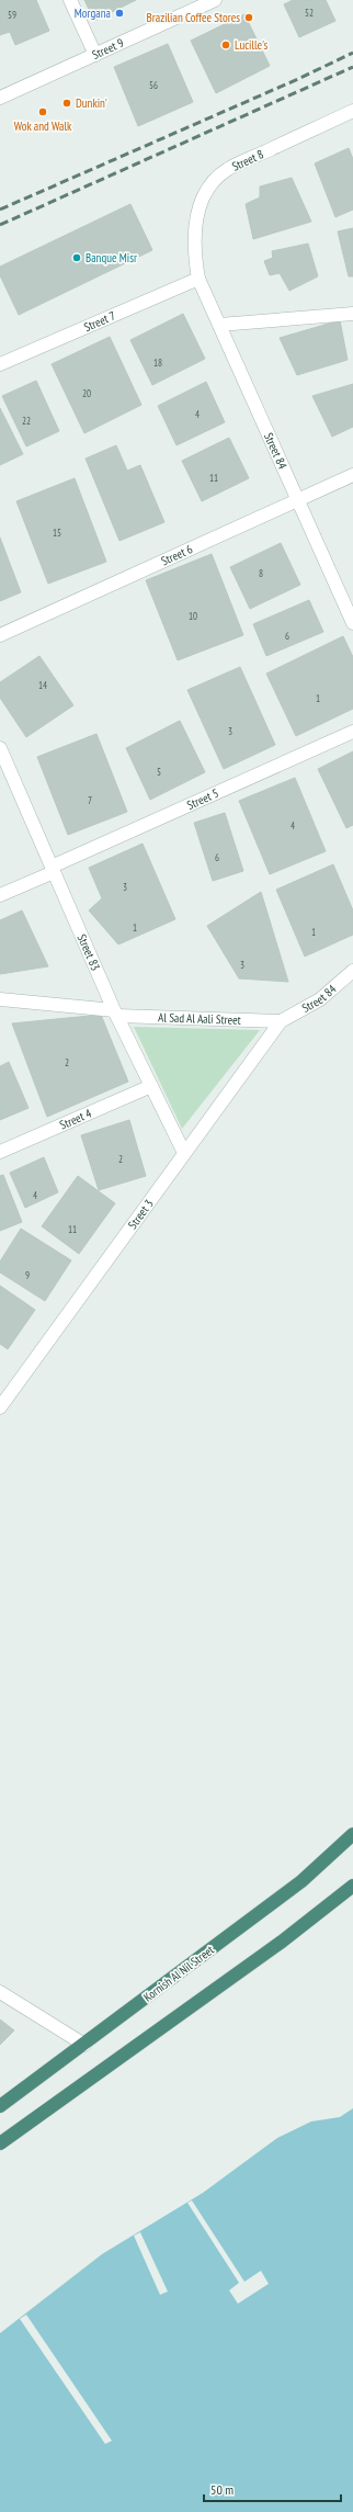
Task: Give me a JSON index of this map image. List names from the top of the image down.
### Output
{
  "streets": {
    "highway": ["Kornish Al Nil Street"],
    "street": [
      "Street 9",
      "Street 8",
      "Street 7",
      "Street 84",
      "Street 6",
      "Street 5",
      "Street 83",
      "Al Sad Al Aali Street",
      "Street 4",
      "Street 3"
    ]
  },
  "crossings": [
    ["Street 8", "Street 7"],
    ["Street 8", "Street 84"],
    ["Street 7", "Street 84"],
    ["Street 84", "Street 6"],
    ["Street 84", "Al Sad Al Aali Street"],
    ["Street 84", "Street 3"],
    ["Street 5", "Street 83"],
    ["Street 83", "Al Sad Al Aali Street"],
    ["Street 83", "Street 4"],
    ["Street 83", "Street 3"],
    ["Al Sad Al Aali Street", "Street 3"]
  ],
  "places": [
    "Morgana",
    "Brazilian Coffee Stores",
    "Lucille's",
    "Dunkin'",
    "Wok and Walk",
    "Banque Misr"
  ],
  "house_numbers": [
    "52",
    "59",
    "56",
    "18",
    "20",
    "4",
    "22",
    "11",
    "15",
    "8",
    "10",
    "6",
    "14",
    "1",
    "3",
    "5",
    "7",
    "4",
    "6",
    "3",
    "1",
    "1",
    "3",
    "2",
    "2",
    "4",
    "11",
    "9"
  ],
  "scale_bar": "50 m"
}
